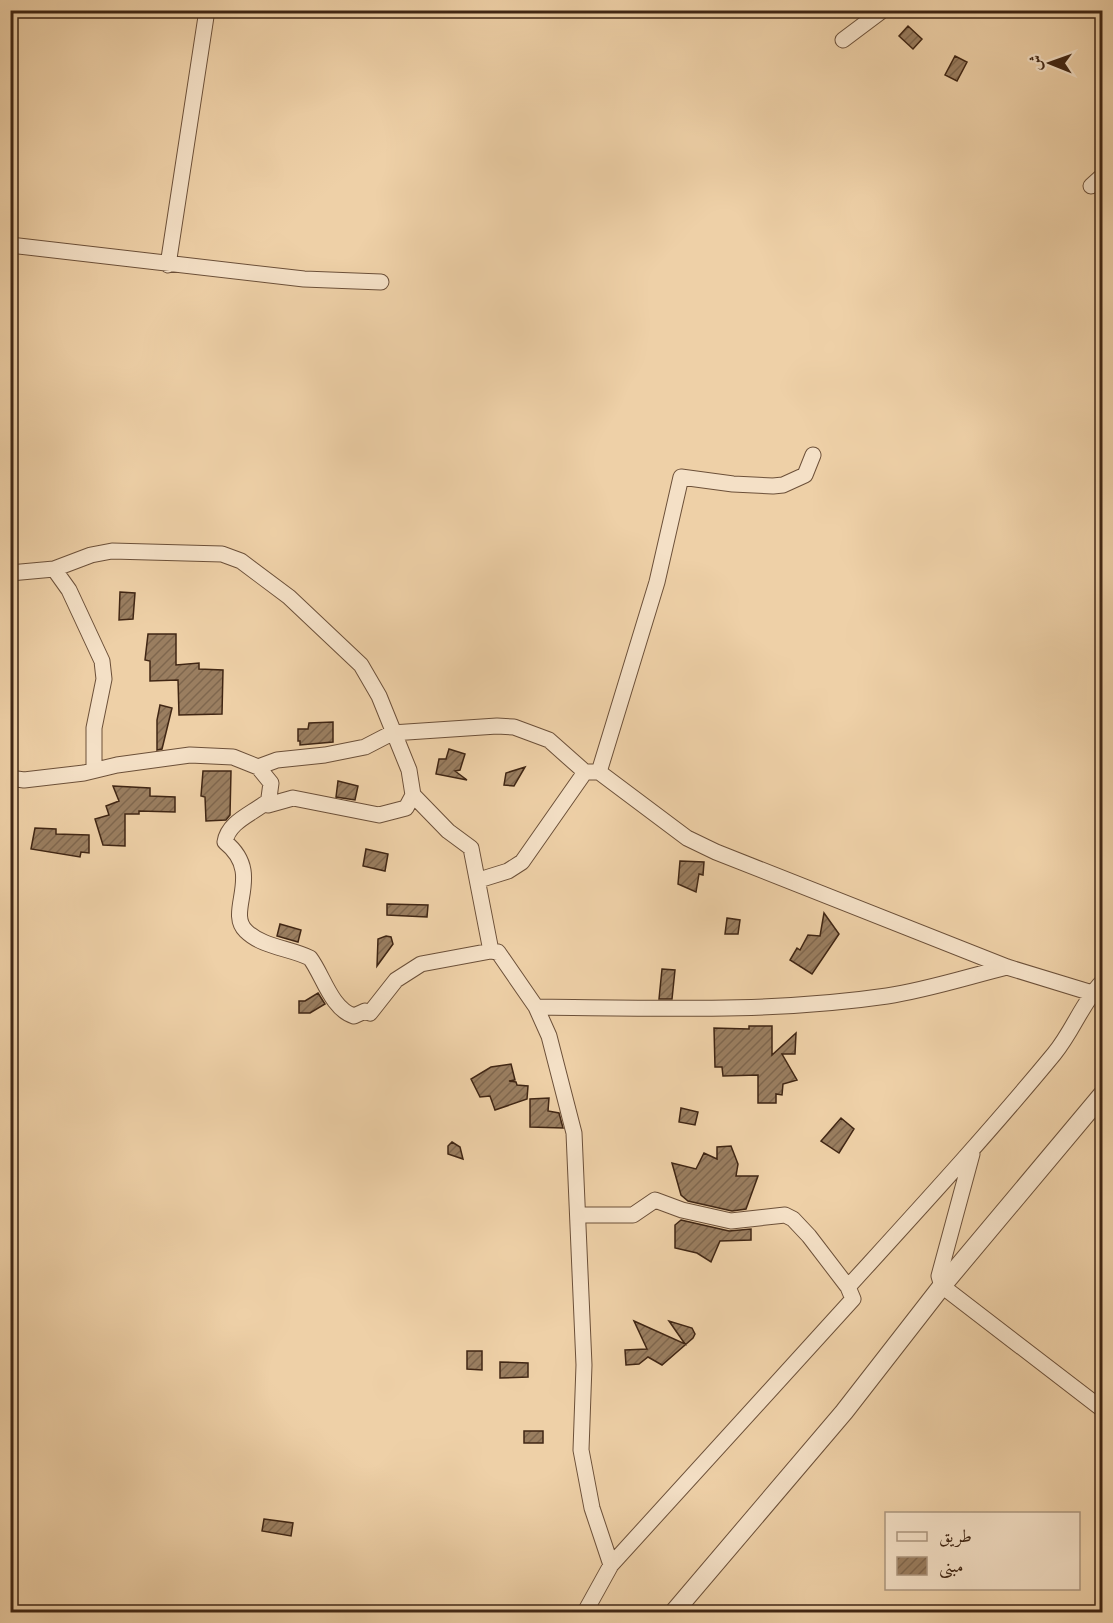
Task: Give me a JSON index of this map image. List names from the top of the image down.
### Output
{
  "legend": ["طريق", "مبنى"],
  "north": "left"
}
